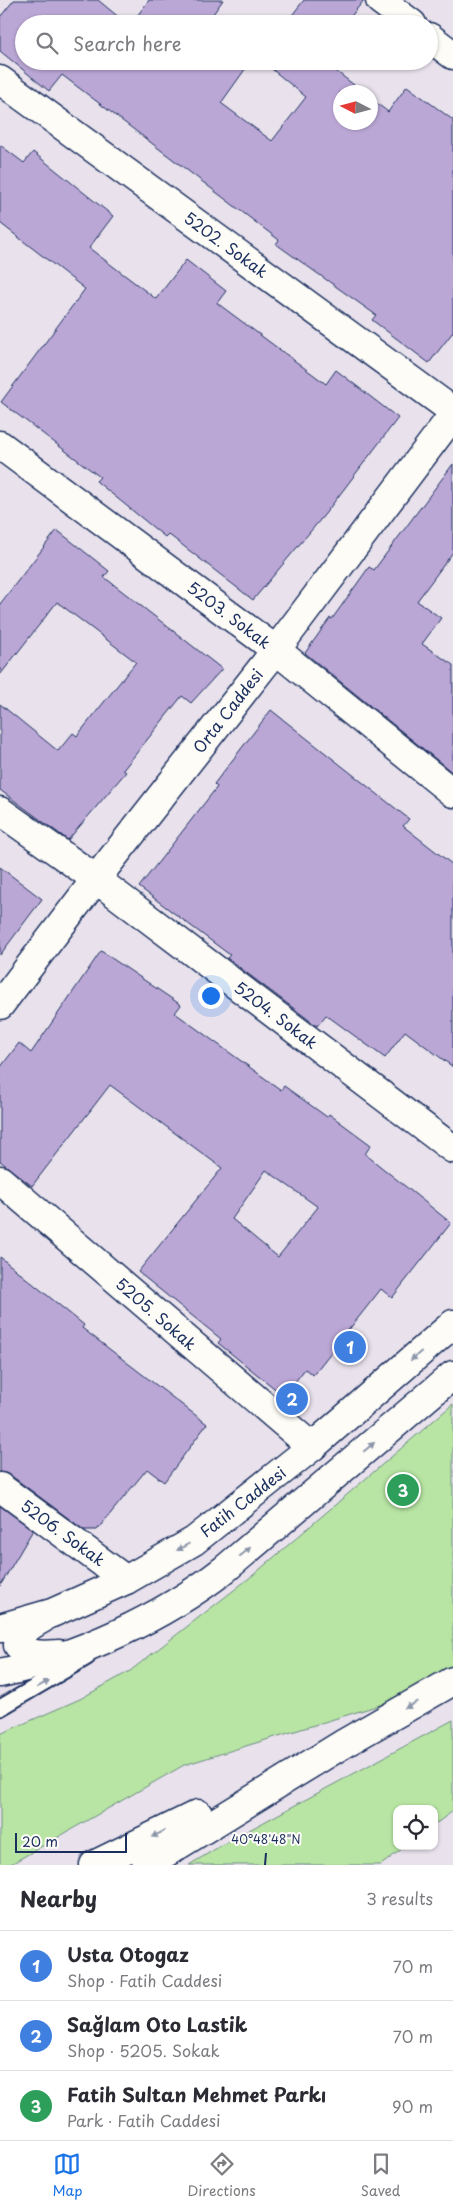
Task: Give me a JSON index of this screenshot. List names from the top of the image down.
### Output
{
  "streets": {
    "main road": [
      "5202. Sokak",
      "5203. Sokak",
      "Orta Caddesi",
      "5204. Sokak",
      "5205. Sokak",
      "Fatih Caddesi",
      "5206. Sokak"
    ]
  },
  "crossings": [
    ["5203. Sokak", "Orta Caddesi"],
    ["Orta Caddesi", "5204. Sokak"],
    ["5205. Sokak", "Fatih Caddesi"],
    ["Fatih Caddesi", "5206. Sokak"]
  ],
  "scale_bar": "20 m",
  "north": "left",
  "page": {
    "search": "Search here",
    "pins": ["1", "2", "3"],
    "scale": "20 m",
    "heading": ["Nearby", "3 results"],
    "list": [
      {
        "mark": "1",
        "name": "Usta Otogaz",
        "note": "Shop · Fatih Caddesi",
        "value": "70 m"
      },
      {
        "mark": "2",
        "name": "Sağlam Oto Lastik",
        "note": "Shop · 5205. Sokak",
        "value": "70 m"
      },
      {
        "mark": "3",
        "name": "Fatih Sultan Mehmet Parkı",
        "note": "Park · Fatih Caddesi",
        "value": "90 m"
      }
    ],
    "nav": ["Map", "Directions", "Saved"]
  },
  "coordinates": ["40°48'48\"N"]
}
